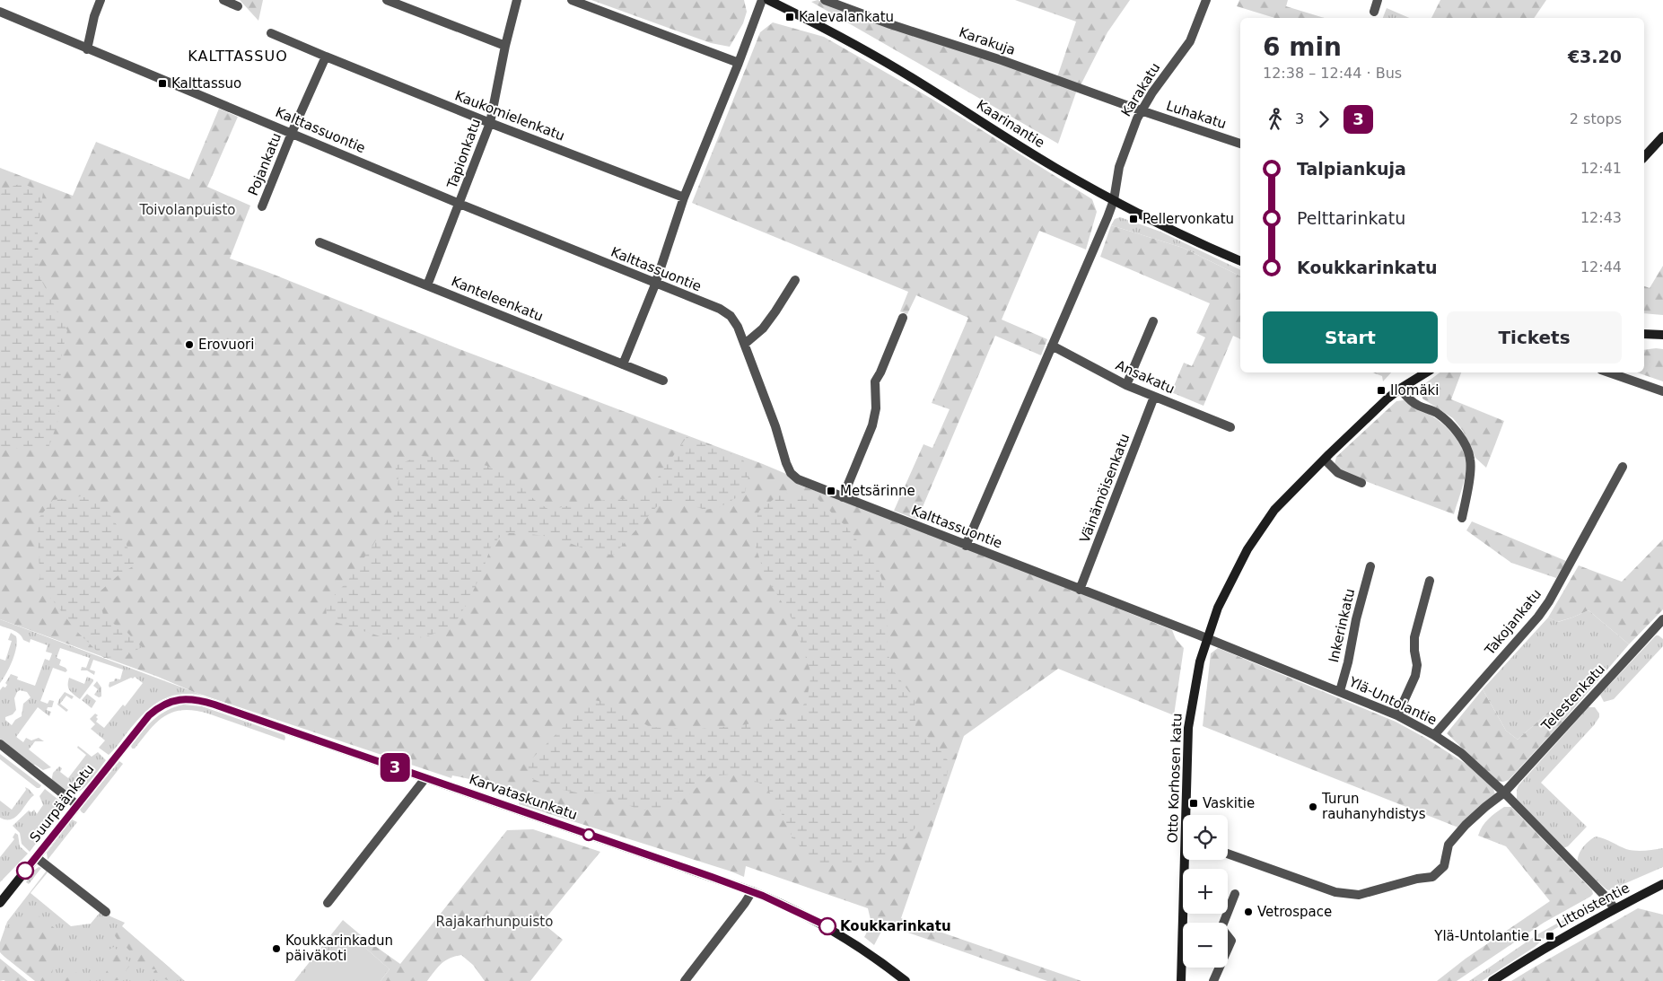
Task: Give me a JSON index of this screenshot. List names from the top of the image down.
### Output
{
  "streets": {
    "street": [
      "Karakuja",
      "Karakatu",
      "Luhakatu",
      "Kaukomielenkatu",
      "Kaarinantie",
      "Kalttassuontie",
      "Tapionkatu",
      "Pojankatu",
      "Kanteleenkatu",
      "Ansakatu",
      "Väinämöisenkatu",
      "Takojankatu",
      "Inkerinkatu",
      "Telestenkatu",
      "Ylä-Untolantie",
      "Otto Korhosen katu",
      "Karvataskunkatu",
      "Suurpäänkatu",
      "Littoistentie"
    ]
  },
  "crossings": [
    ["Karakuja", "Karakatu"],
    ["Karakuja", "Luhakatu"],
    ["Karakatu", "Luhakatu"],
    ["Karakatu", "Kaarinantie"],
    ["Kaukomielenkatu", "Tapionkatu"],
    ["Kaukomielenkatu", "Pojankatu"],
    ["Kalttassuontie", "Tapionkatu"],
    ["Kalttassuontie", "Pojankatu"],
    ["Kalttassuontie", "Väinämöisenkatu"],
    ["Kalttassuontie", "Ylä-Untolantie"],
    ["Kalttassuontie", "Otto Korhosen katu"],
    ["Tapionkatu", "Kanteleenkatu"],
    ["Ansakatu", "Väinämöisenkatu"],
    ["Takojankatu", "Ylä-Untolantie"],
    ["Inkerinkatu", "Ylä-Untolantie"],
    ["Telestenkatu", "Ylä-Untolantie"],
    ["Ylä-Untolantie", "Otto Korhosen katu"],
    ["Ylä-Untolantie", "Littoistentie"],
    ["Karvataskunkatu", "Suurpäänkatu"]
  ],
  "districts": ["KALTTASSUO"],
  "parks": ["Toivolanpuisto", "Rajakarhunpuisto"],
  "places": {
    "transit": [
      "Kalevalankatu",
      "Kalttassuo",
      "Pellervonkatu",
      "Ilomäki",
      "Metsärinne",
      "Vaskitie",
      "Ylä-Untolantie L"
    ],
    "other": [
      "Erovuori",
      "Turun rauhanyhdistys",
      "Vetrospace",
      "Koukkarinkatu",
      "Koukkarinkadun päiväkoti"
    ]
  },
  "lines": ["bus line 3"],
  "page": {
    "on_map": "3",
    "heading": ["6 min", "12:38 – 12:44 · Bus", "€3.20"],
    "legs": ["3", "3", "2 stops"],
    "list": [
      {
        "name": "Talpiankuja",
        "value": "12:41"
      },
      {
        "name": "Pelttarinkatu",
        "value": "12:43"
      },
      {
        "name": "Koukkarinkatu",
        "value": "12:44"
      }
    ],
    "buttons": ["Start", "Tickets"],
    "map_buttons": ["+", "−"]
  }
}
